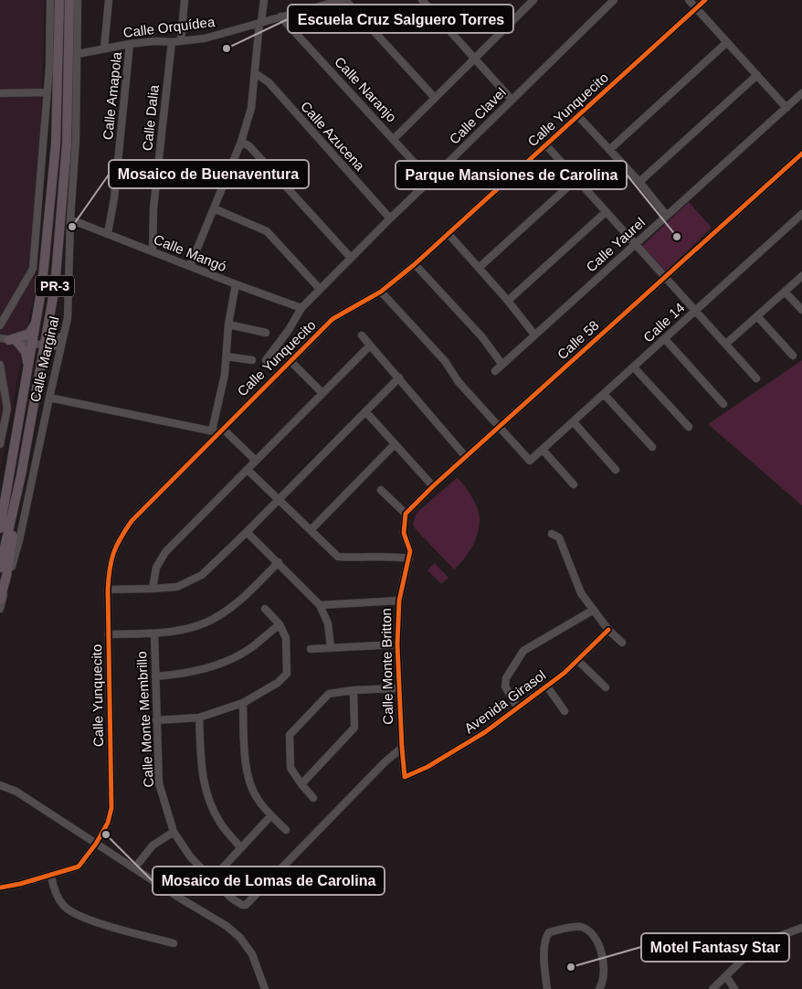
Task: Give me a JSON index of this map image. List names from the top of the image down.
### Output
{
  "streets": {
    "main road": ["PR-3"],
    "street": [
      "Calle Orquídea",
      "Calle Naranjo",
      "Calle Amapola",
      "Calle Yunquecito",
      "Calle Clavel",
      "Calle Dalia",
      "Calle Azucena",
      "Calle Yaurel",
      "Calle Mangó",
      "Calle 14",
      "Calle 58",
      "Calle Marginal",
      "Calle Monte Britton",
      "Avenida Girasol",
      "Calle Monte Membrillo"
    ]
  },
  "crossings": [
    ["Calle Orquídea", "Calle Naranjo"],
    ["Calle Orquídea", "Calle Amapola"],
    ["Calle Orquídea", "Calle Dalia"],
    ["Calle Orquídea", "Calle Marginal"],
    ["Calle Naranjo", "Calle Clavel"],
    ["Calle Amapola", "Calle Mangó"],
    ["Calle Clavel", "Calle Azucena"],
    ["Calle Clavel", "Calle Mangó"],
    ["Calle Dalia", "Calle Mangó"],
    ["Calle Mangó", "Calle Marginal"],
    ["Calle 14", "Calle 58"],
    ["Calle Monte Britton", "Avenida Girasol"],
    ["Calle Monte Britton", "Calle Monte Membrillo"]
  ],
  "places": [
    "Escuela Cruz Salguero Torres",
    "Mosaico de Buenaventura",
    "Parque Mansiones de Carolina",
    "Mosaico de Lomas de Carolina",
    "Motel Fantasy Star"
  ]
}
